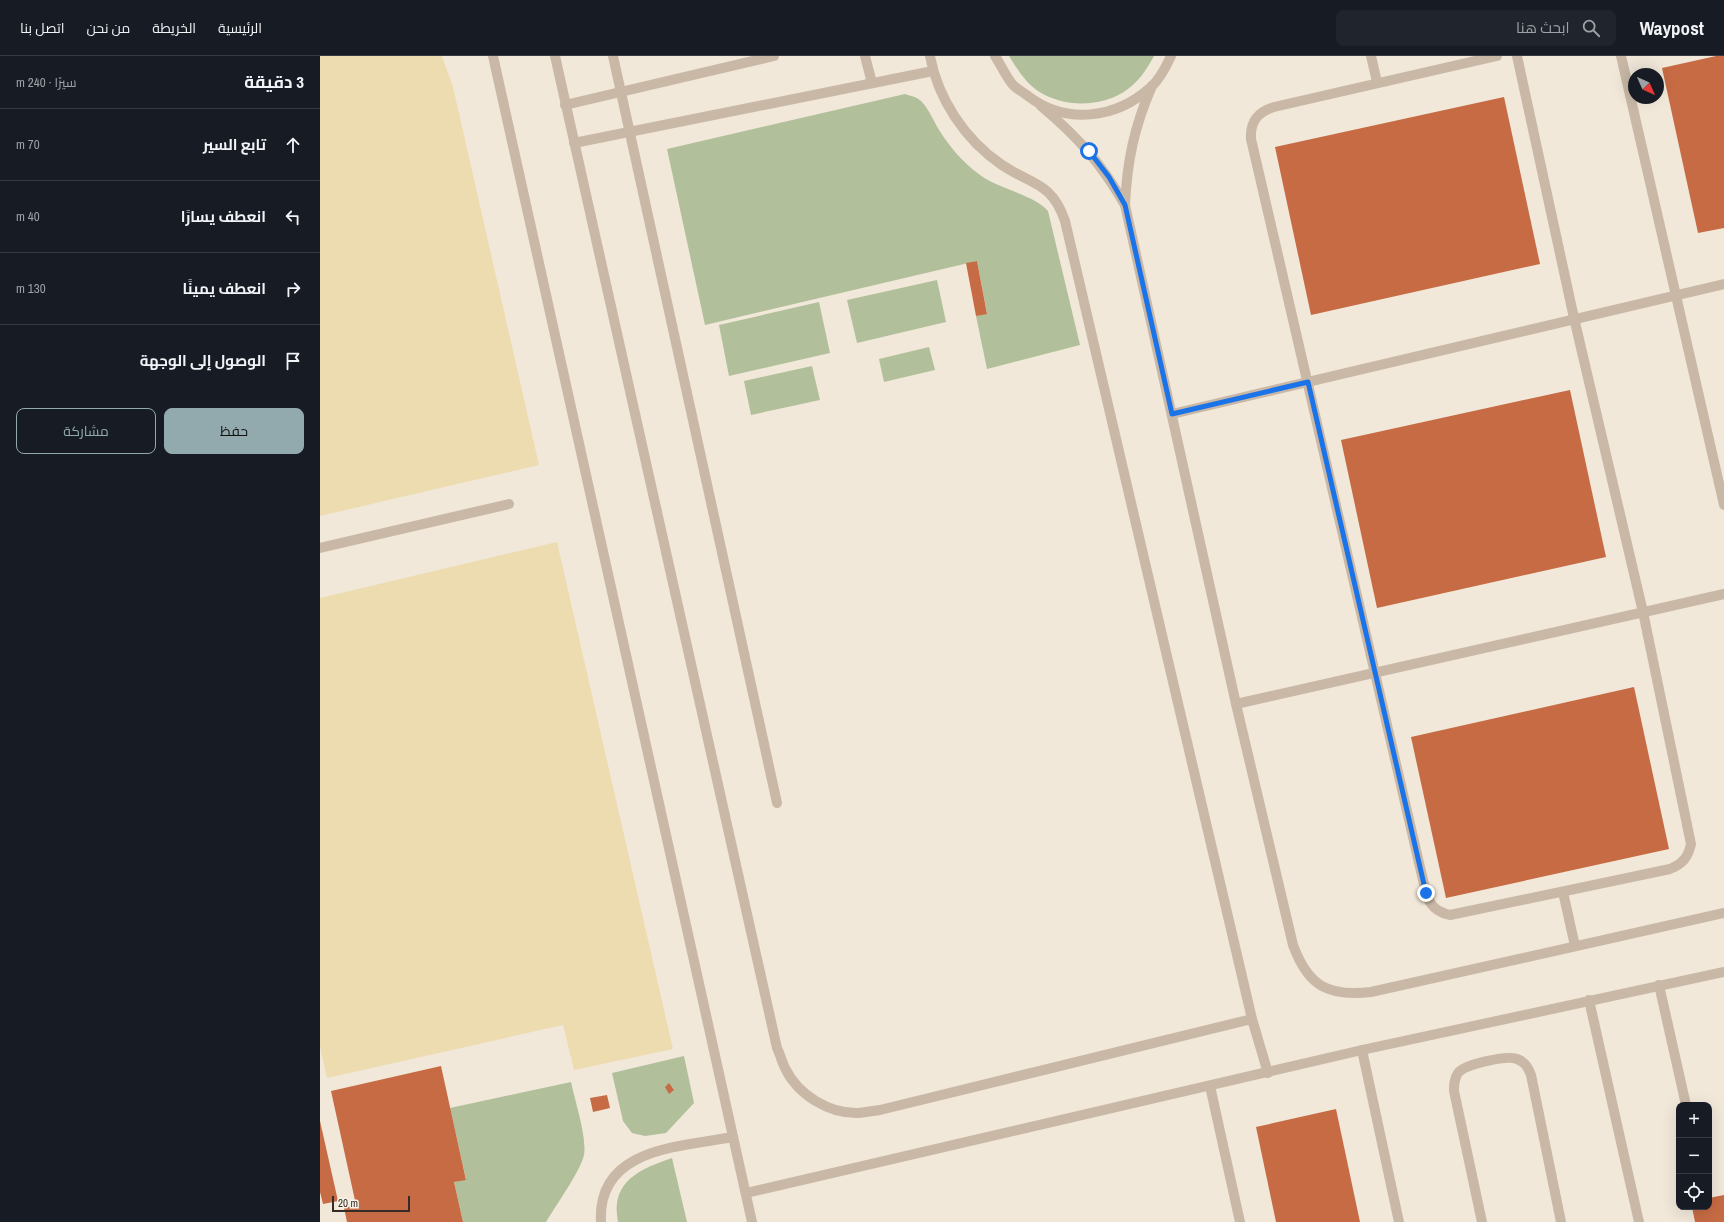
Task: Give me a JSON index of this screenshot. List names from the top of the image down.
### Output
{
  "scale_bar": "20 m",
  "north": "bottom right",
  "page": {
    "header": "Waypost",
    "search": "ابحث هنا",
    "nav": [
      "الرئيسية",
      "الخريطة",
      "من نحن",
      "اتصل بنا"
    ],
    "heading": ["3 دقيقة", "سيرًا · 240 m"],
    "list": [
      ["تابع السير", "70 m"],
      ["انعطف يسارًا", "40 m"],
      ["انعطف يمينًا", "130 m"],
      "الوصول إلى الوجهة"
    ],
    "buttons": ["حفظ", "مشاركة"],
    "map_buttons": ["+", "−"],
    "scale": "20 m"
  }
}
